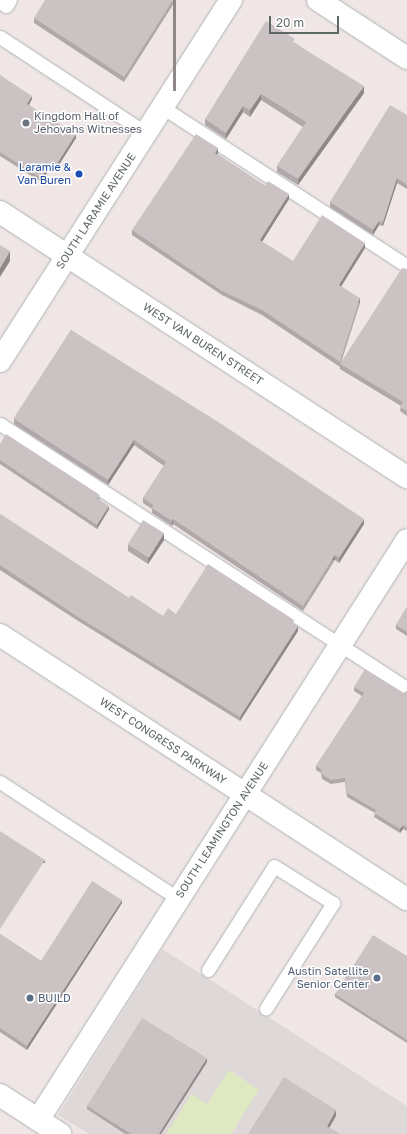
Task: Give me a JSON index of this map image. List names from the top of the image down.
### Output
{
  "streets": {
    "street": [
      "SOUTH LARAMIE AVENUE",
      "WEST VAN BUREN STREET",
      "WEST CONGRESS PARKWAY",
      "SOUTH LEAMINGTON AVENUE"
    ]
  },
  "crossings": [
    ["SOUTH LARAMIE AVENUE", "WEST VAN BUREN STREET"],
    ["WEST CONGRESS PARKWAY", "SOUTH LEAMINGTON AVENUE"]
  ],
  "places": [
    "Kingdom Hall of Jehovahs Witnesses",
    "Laramie & Van Buren",
    "Austin Satellite Senior Center",
    "BUILD"
  ],
  "scale_bar": "20 m"
}
